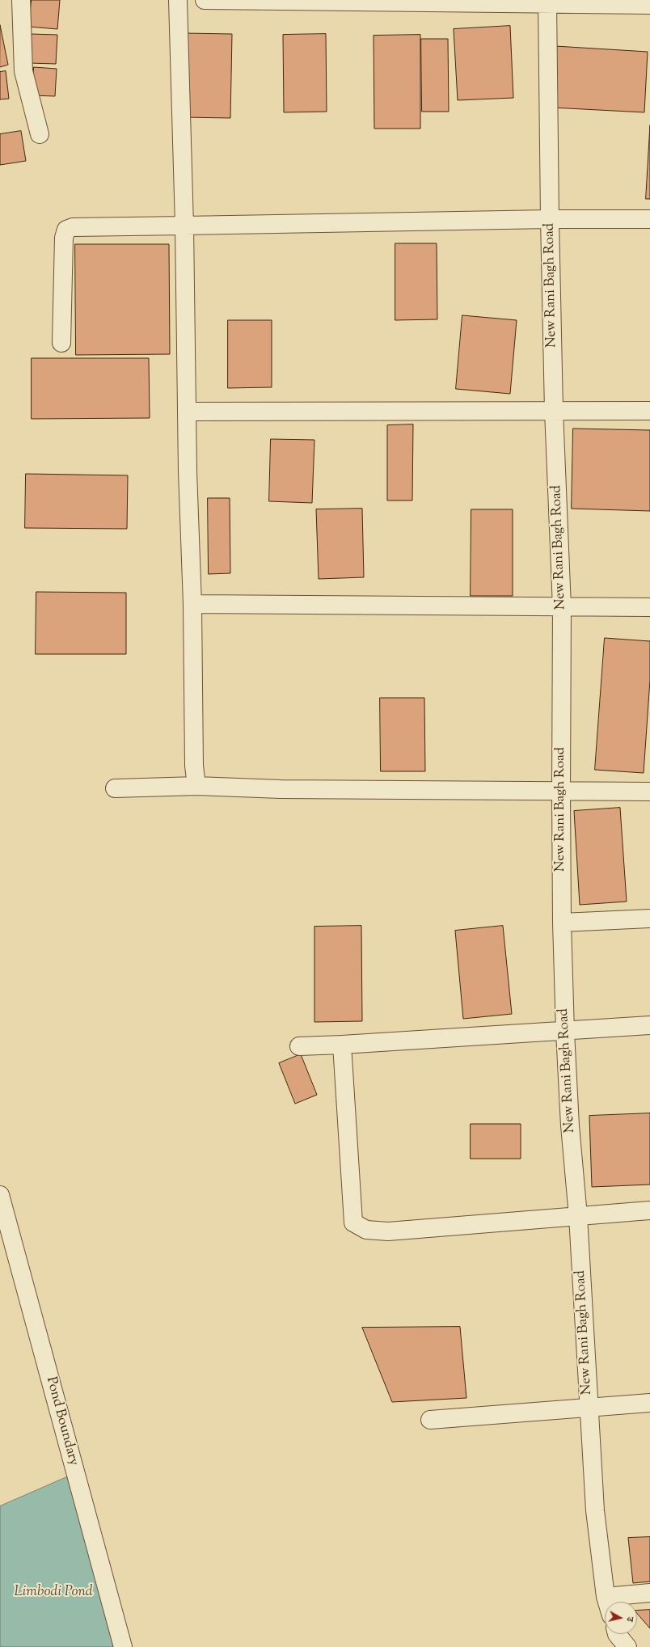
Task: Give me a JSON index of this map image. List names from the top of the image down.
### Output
{
  "streets": {
    "street": ["New Rani Bagh Road", "Pond Boundary"]
  },
  "water": ["Limbodi Pond"],
  "north": "right"
}
